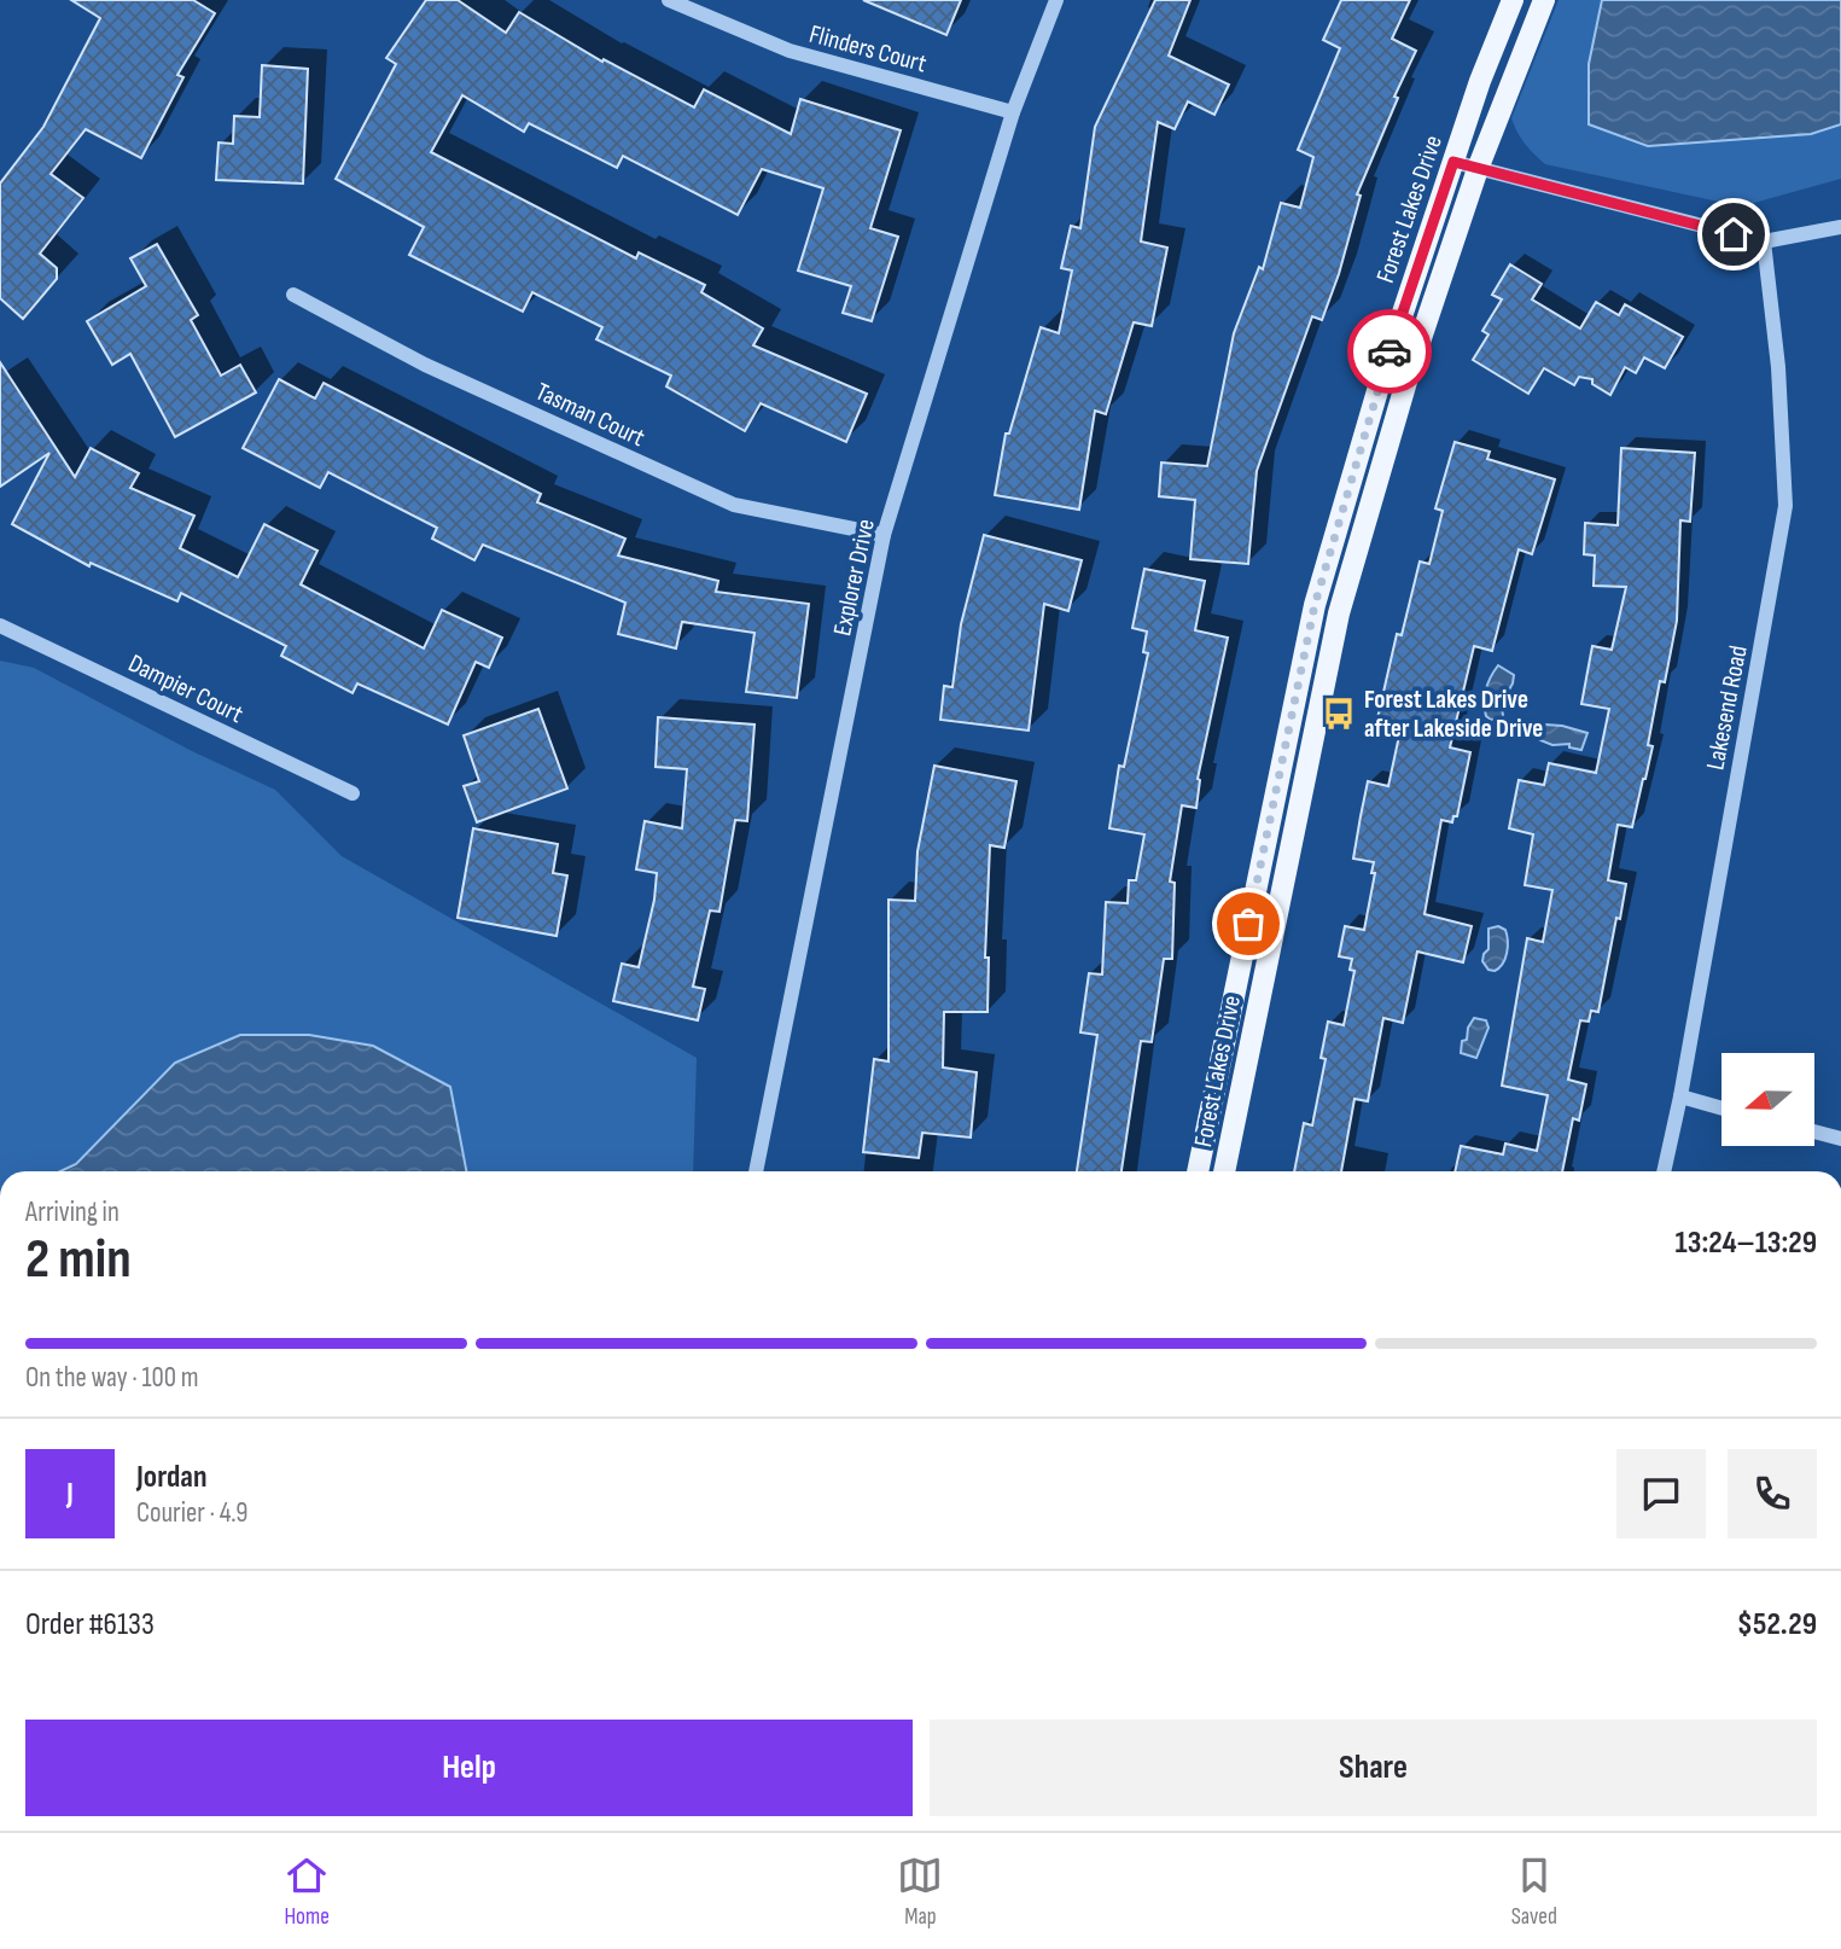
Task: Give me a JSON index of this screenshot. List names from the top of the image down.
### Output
{
  "streets": {
    "main road": ["Forest Lakes Drive"],
    "street": [
      "Flinders Court",
      "Tasman Court",
      "Explorer Drive",
      "Dampier Court",
      "Lakesend Road"
    ]
  },
  "crossings": [
    ["Flinders Court", "Explorer Drive"],
    ["Tasman Court", "Explorer Drive"]
  ],
  "places": {
    "bus stop": ["Forest Lakes Drive after Lakeside Drive"]
  },
  "north": "left",
  "page": {
    "heading": ["2 min", "Arriving in", "13:24–13:29"],
    "panel": [
      "Jordan",
      "Courier · 4.9",
      "Order #6133",
      "$52.29"
    ],
    "bar": "On the way · 100 m",
    "round": "J",
    "buttons": ["Help", "Share"],
    "tabs": ["Home", "Map", "Saved"]
  }
}
